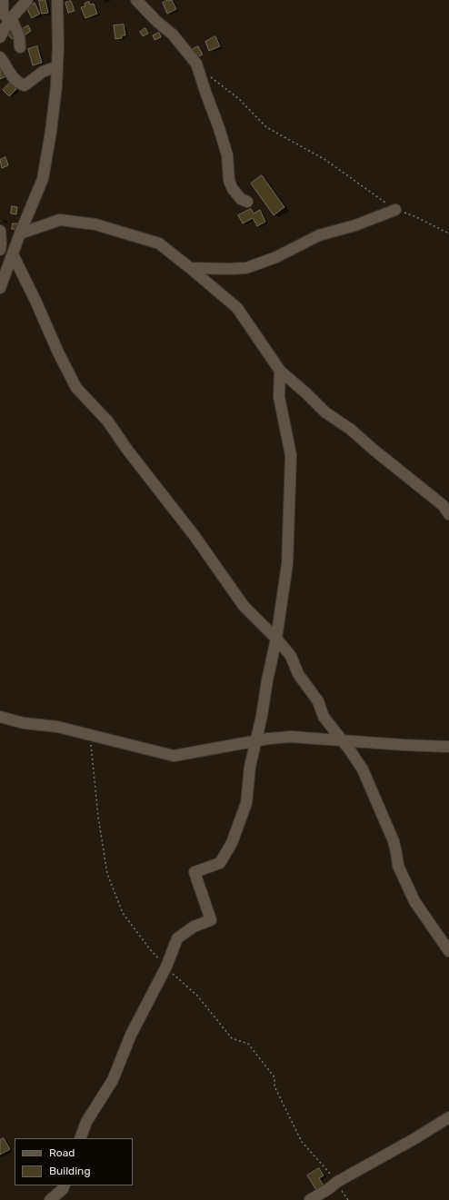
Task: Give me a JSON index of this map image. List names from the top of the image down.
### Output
{
  "legend": ["Road", "Building"]
}
